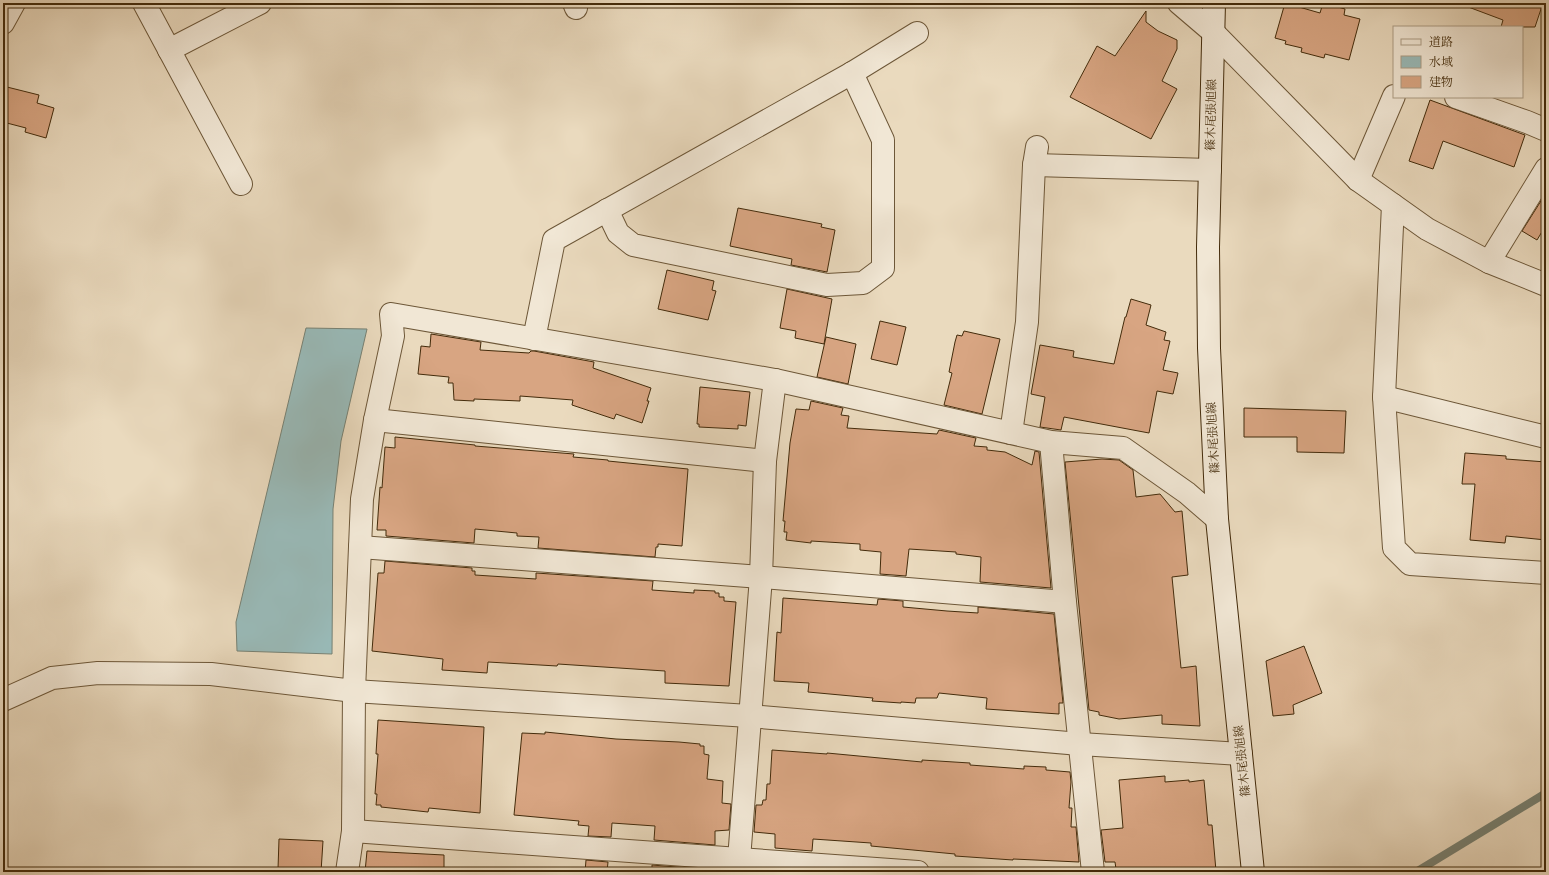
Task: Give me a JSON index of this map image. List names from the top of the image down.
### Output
{
  "streets": {
    "street": ["篠木尾張旭線"]
  },
  "legend": ["道路", "水域", "建物"]
}
